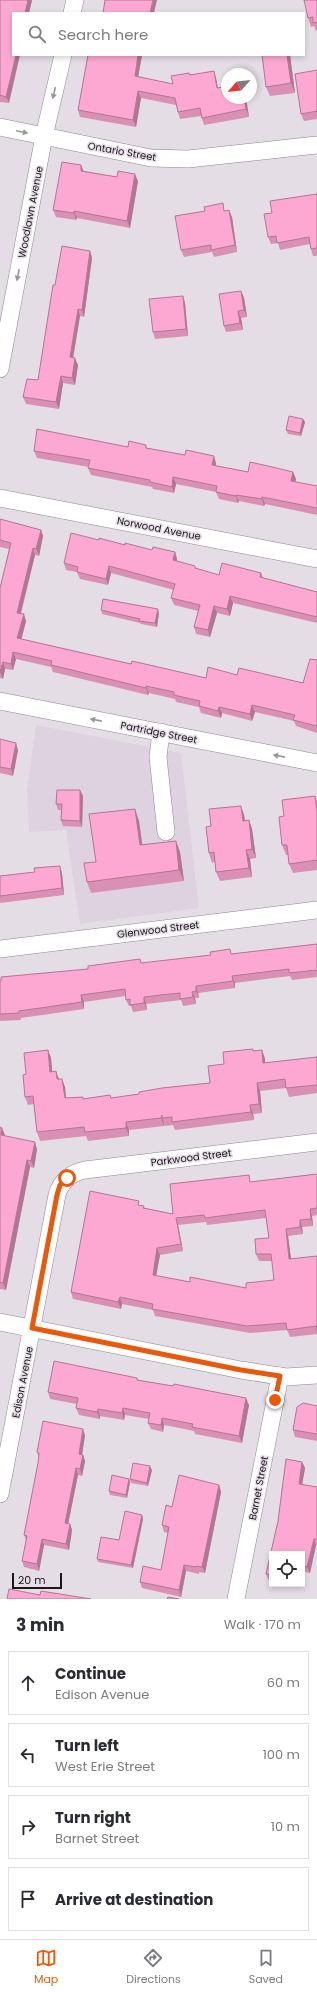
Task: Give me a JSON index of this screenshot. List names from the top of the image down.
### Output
{
  "streets": {
    "street": [
      "Ontario Street",
      "Woodlawn Avenue",
      "Norwood Avenue",
      "Partridge Street",
      "Glenwood Street",
      "Parkwood Street",
      "Edison Avenue",
      "Barnet Street"
    ]
  },
  "crossings": [
    ["Ontario Street", "Woodlawn Avenue"],
    ["Parkwood Street", "Edison Avenue"]
  ],
  "one_way": ["Woodlawn Avenue", "Partridge Street"],
  "scale_bar": "20 m",
  "north": "bottom left",
  "page": {
    "search": "Search here",
    "scale": "20 m",
    "heading": ["3 min", "Walk · 170 m"],
    "list": [
      ["Continue", "Edison Avenue", "60 m"],
      ["Turn left", "West Erie Street", "100 m"],
      ["Turn right", "Barnet Street", "10 m"],
      "Arrive at destination"
    ],
    "nav": ["Map", "Directions", "Saved"]
  }
}
